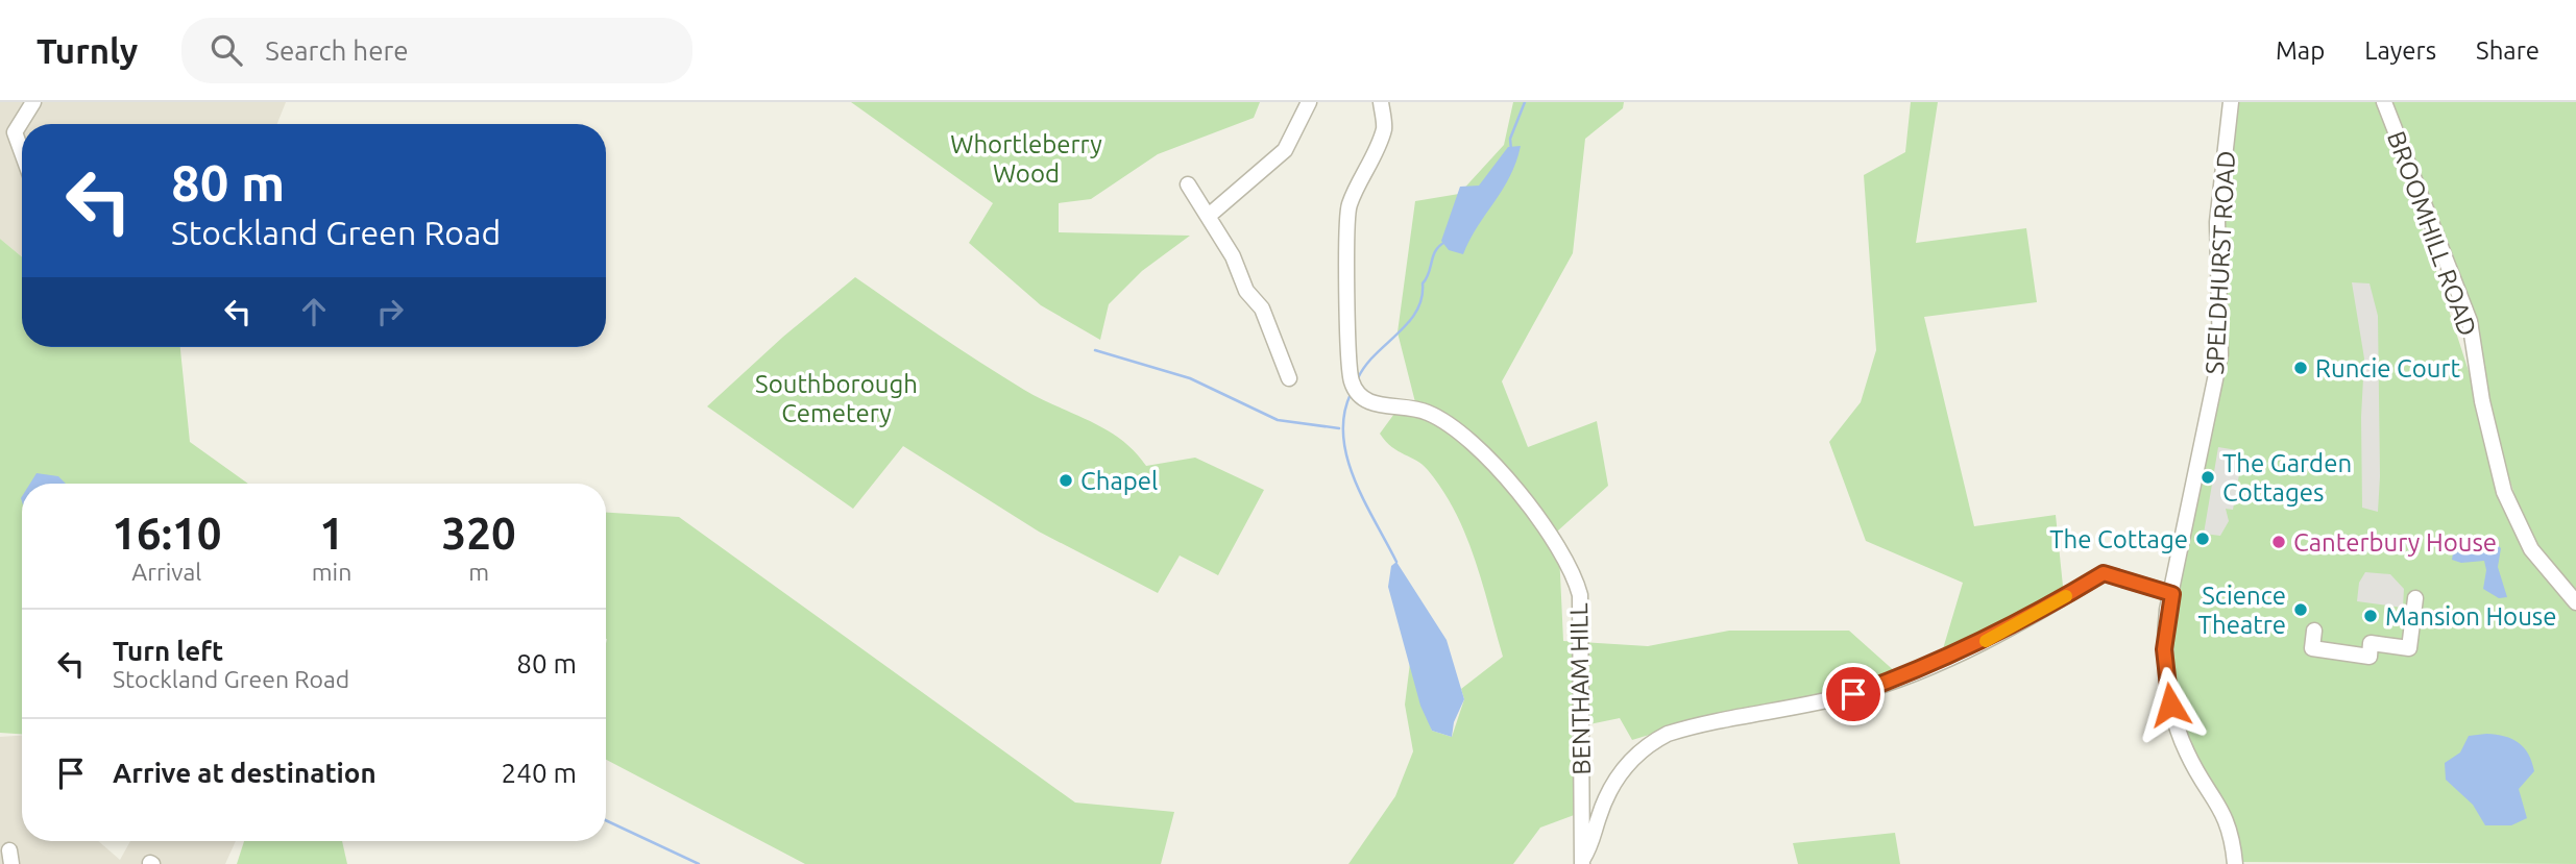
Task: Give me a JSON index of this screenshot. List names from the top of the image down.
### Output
{
  "streets": {
    "street": ["BROOMHILL ROAD", "SPELDHURST ROAD", "BENTHAM HILL"]
  },
  "parks": ["Whortleberry Wood", "Southborough Cemetery"],
  "places": [
    "Runcie Court",
    "The Garden Cottages",
    "Chapel",
    "The Cottage",
    "Canterbury House",
    "Science Theatre",
    "Mansion House"
  ],
  "page": {
    "header": "Turnly",
    "search": "Search here",
    "nav": ["Map", "Layers", "Share"],
    "turn": ["80 m", "Stockland Green Road"],
    "eta": [
      "16:10",
      "Arrival",
      "1",
      "min",
      "320",
      "m"
    ],
    "list": [
      {
        "name": "Turn left",
        "note": "Stockland Green Road",
        "value": "80 m"
      },
      {
        "name": "Arrive at destination",
        "value": "240 m"
      }
    ]
  }
}
